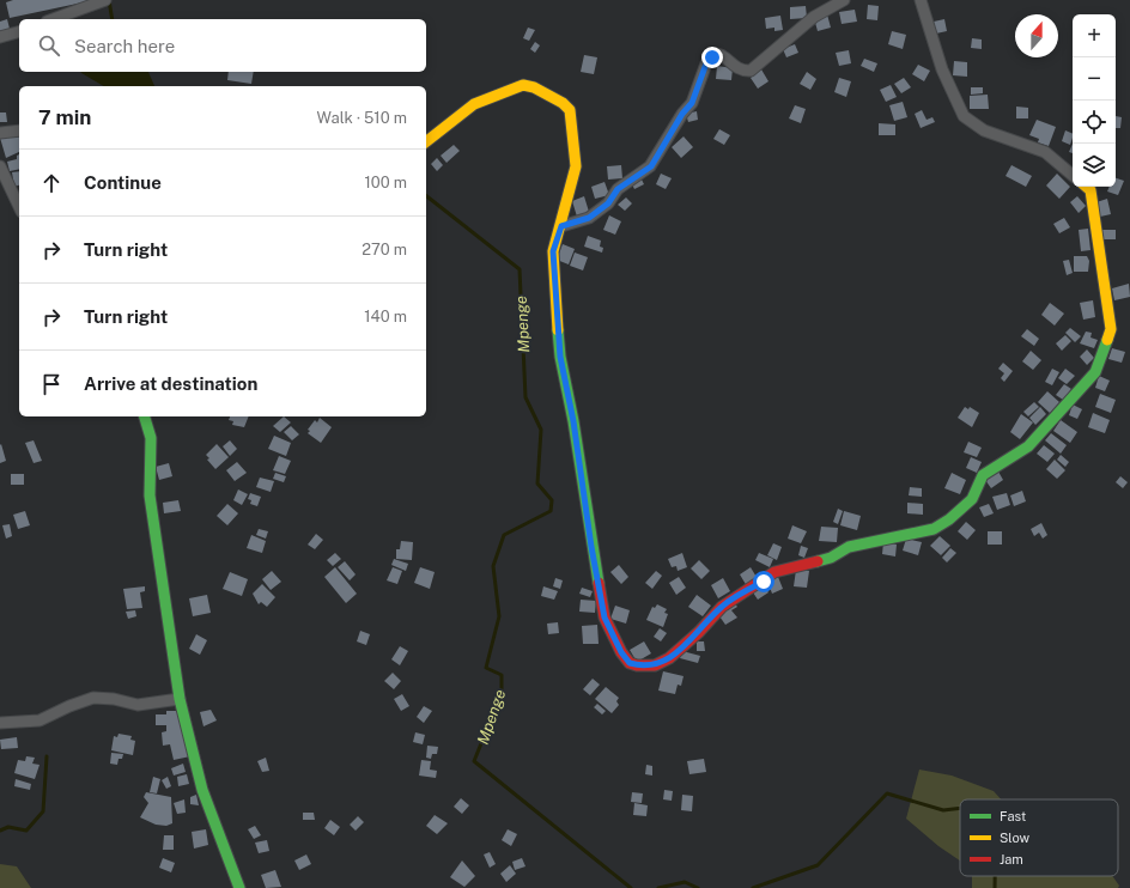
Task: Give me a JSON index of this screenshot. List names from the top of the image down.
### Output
{
  "water": ["Mpenge"],
  "legend": ["Fast", "Slow", "Jam"],
  "north": "top",
  "page": {
    "map_buttons": ["+", "−"],
    "search": "Search here",
    "heading": ["7 min", "Walk · 510 m"],
    "list": [
      ["Continue", "100 m"],
      ["Turn right", "270 m"],
      ["Turn right", "140 m"],
      "Arrive at destination"
    ]
  }
}
